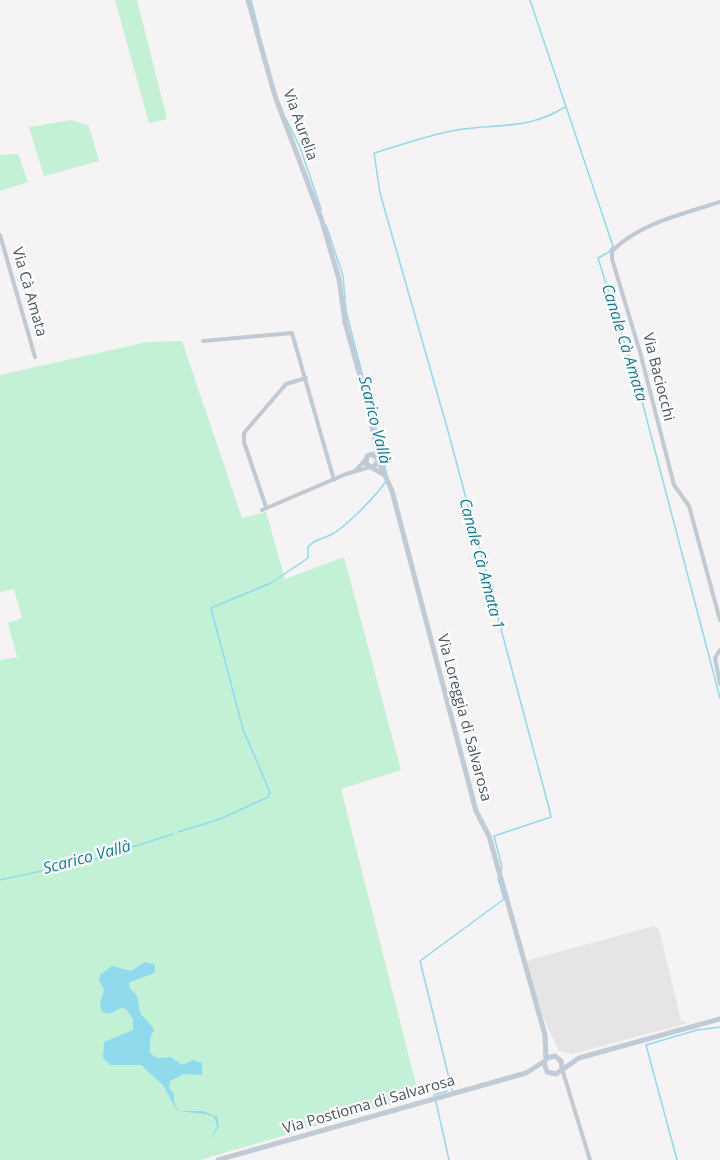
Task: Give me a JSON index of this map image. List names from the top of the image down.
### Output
{
  "streets": {
    "street": [
      "Via Aurelia",
      "Via Cà Amata",
      "Via Baciocchi",
      "Via Loreggia di Salvarosa",
      "Via Postioma di Salvarosa"
    ]
  },
  "crossings": [
    ["Via Aurelia", "Via Loreggia di Salvarosa"],
    ["Via Loreggia di Salvarosa", "Via Postioma di Salvarosa"]
  ],
  "water": ["Canale Cà Amata", "Scarico Vallà", "Canale Cà Amata 1"]
}
